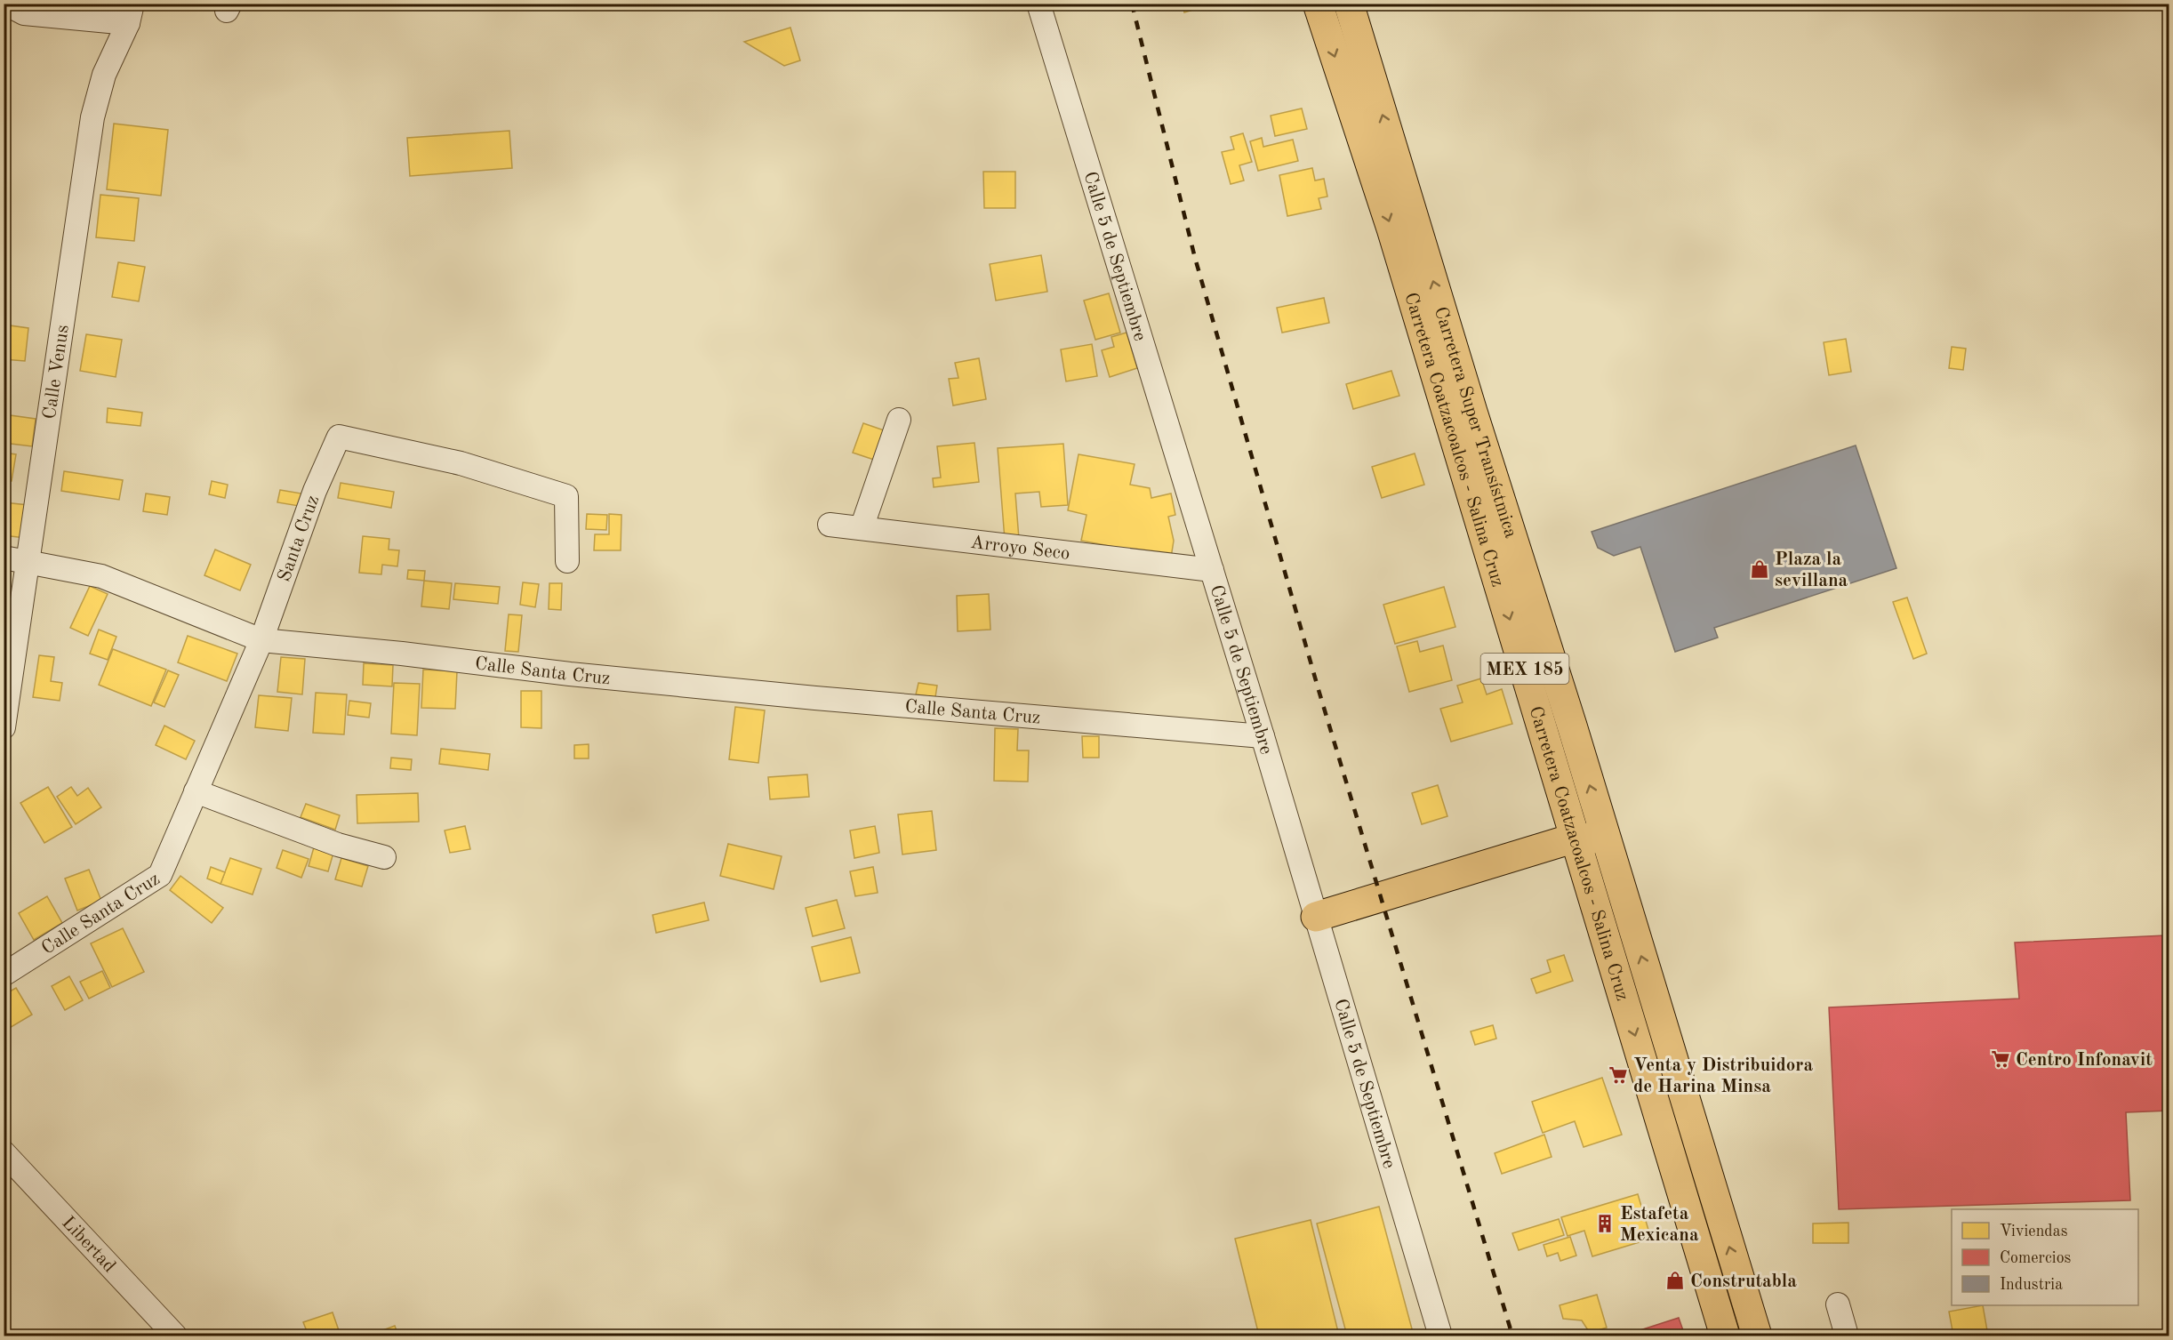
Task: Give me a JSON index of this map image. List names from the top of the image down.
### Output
{
  "streets": {
    "main road": ["Carretera Super Transístmica", "Carretera Coatzacoalcos - Salina Cruz", "MEX 185"],
    "street": [
      "Calle 5 de Septiembre",
      "Calle Venus",
      "Santa Cruz",
      "Arroyo Seco",
      "Calle Santa Cruz",
      "Libertad"
    ]
  },
  "crossings": [
    ["Calle 5 de Septiembre", "Arroyo Seco"],
    ["Calle 5 de Septiembre", "Calle Santa Cruz"],
    ["Santa Cruz", "Calle Santa Cruz"]
  ],
  "one_way": ["Carretera Super Transístmica", "Carretera Coatzacoalcos - Salina Cruz"],
  "places": {
    "shop": ["Plaza la sevillana", "Construtabla"],
    "supermarket": ["Centro Infonavit", "Venta y Distribuidora de Harina Minsa"],
    "building": ["Estafeta Mexicana"]
  },
  "legend": ["Viviendas", "Comercios", "Industria"]
}
